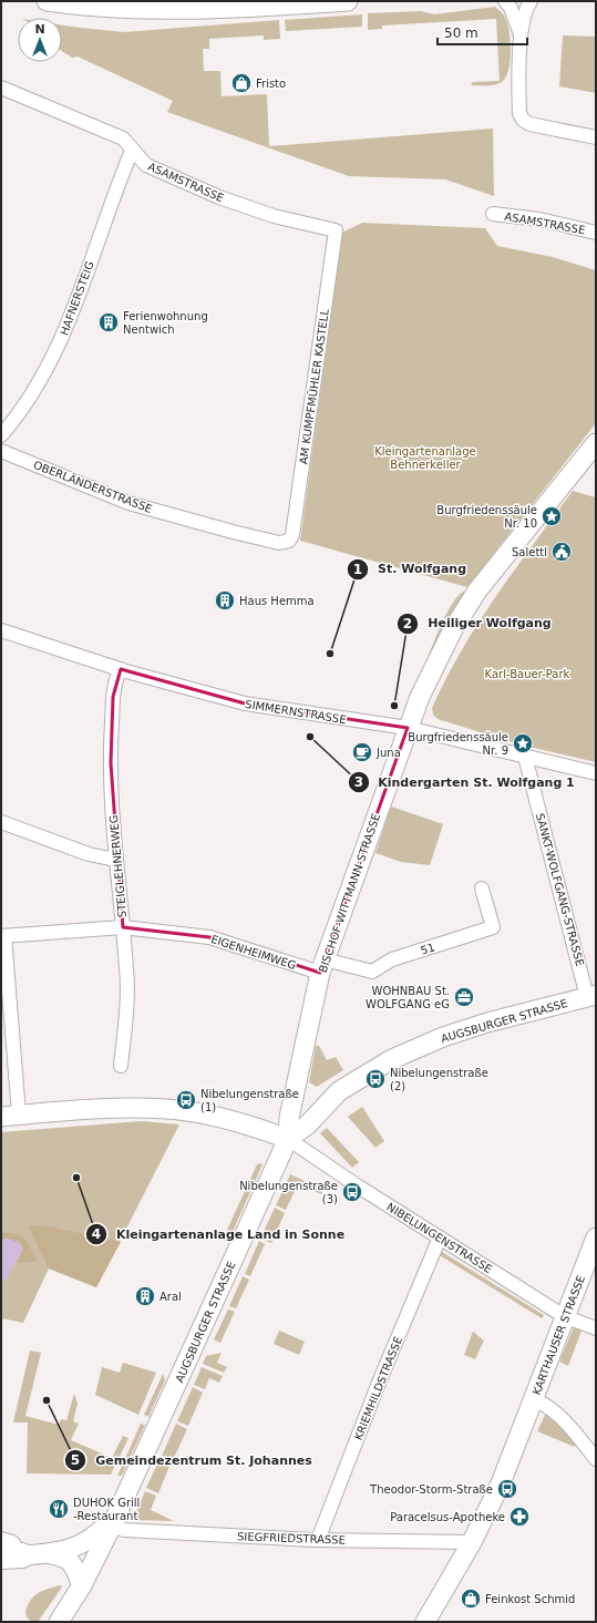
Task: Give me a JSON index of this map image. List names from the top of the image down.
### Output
{
  "streets": {
    "street": [
      "ASAMSTRASSE",
      "HAFNERSTEIG",
      "AM KUMPFMÜHLER KASTELL",
      "OBERLÄNDERSTRASSE",
      "SIMMERNSTRASSE",
      "STEIGLEHNERWEG",
      "SANKT-WOLFGANG-STRASSE",
      "BISCHOF-WITTMANN-STRASSE",
      "51",
      "EIGENHEIMWEG",
      "AUGSBURGER STRASSE",
      "NIBELUNGENSTRASSE",
      "KARTHAUSER STRASSE",
      "KRIEMHILDSTRASSE",
      "SIEGFRIEDSTRASSE"
    ]
  },
  "crossings": [
    ["ASAMSTRASSE", "HAFNERSTEIG"],
    ["ASAMSTRASSE", "AM KUMPFMÜHLER KASTELL"],
    ["AM KUMPFMÜHLER KASTELL", "OBERLÄNDERSTRASSE"],
    ["SIMMERNSTRASSE", "STEIGLEHNERWEG"],
    ["SIMMERNSTRASSE", "SANKT-WOLFGANG-STRASSE"],
    ["SIMMERNSTRASSE", "BISCHOF-WITTMANN-STRASSE"],
    ["STEIGLEHNERWEG", "EIGENHEIMWEG"],
    ["SANKT-WOLFGANG-STRASSE", "AUGSBURGER STRASSE"],
    ["BISCHOF-WITTMANN-STRASSE", "51"],
    ["BISCHOF-WITTMANN-STRASSE", "EIGENHEIMWEG"],
    ["BISCHOF-WITTMANN-STRASSE", "AUGSBURGER STRASSE"],
    ["BISCHOF-WITTMANN-STRASSE", "NIBELUNGENSTRASSE"],
    ["51", "EIGENHEIMWEG"],
    ["AUGSBURGER STRASSE", "NIBELUNGENSTRASSE"],
    ["AUGSBURGER STRASSE", "SIEGFRIEDSTRASSE"],
    ["NIBELUNGENSTRASSE", "KARTHAUSER STRASSE"],
    ["NIBELUNGENSTRASSE", "KRIEMHILDSTRASSE"],
    ["KRIEMHILDSTRASSE", "SIEGFRIEDSTRASSE"]
  ],
  "parks": ["Kleingartenanlage Behnerkeller", "Karl-Bauer-Park"],
  "places": {
    "shop": ["Fristo", "Feinkost Schmid"],
    "building": ["Ferienwohnung Nentwich", "Haus Hemma", "Aral"],
    "place": ["Burgfriedenssäule Nr. 10", "Burgfriedenssäule Nr. 9"],
    "public building": ["Salettl"],
    "other": [
      "St. Wolfgang",
      "Heiliger Wolfgang",
      "Kindergarten St. Wolfgang 1",
      "Kleingartenanlage Land in Sonne",
      "Gemeindezentrum St. Johannes"
    ],
    "cafe": ["Juna"],
    "office": ["WOHNBAU St. WOLFGANG eG"],
    "bus stop": [
      "Nibelungenstraße (2)",
      "Nibelungenstraße (1)",
      "Nibelungenstraße (3)",
      "Theodor-Storm-Straße"
    ],
    "restaurant": ["DUHOK Grill -Restaurant"],
    "pharmacy": ["Paracelsus-Apotheke"]
  },
  "scale_bar": "50 m",
  "north": "top"
}
